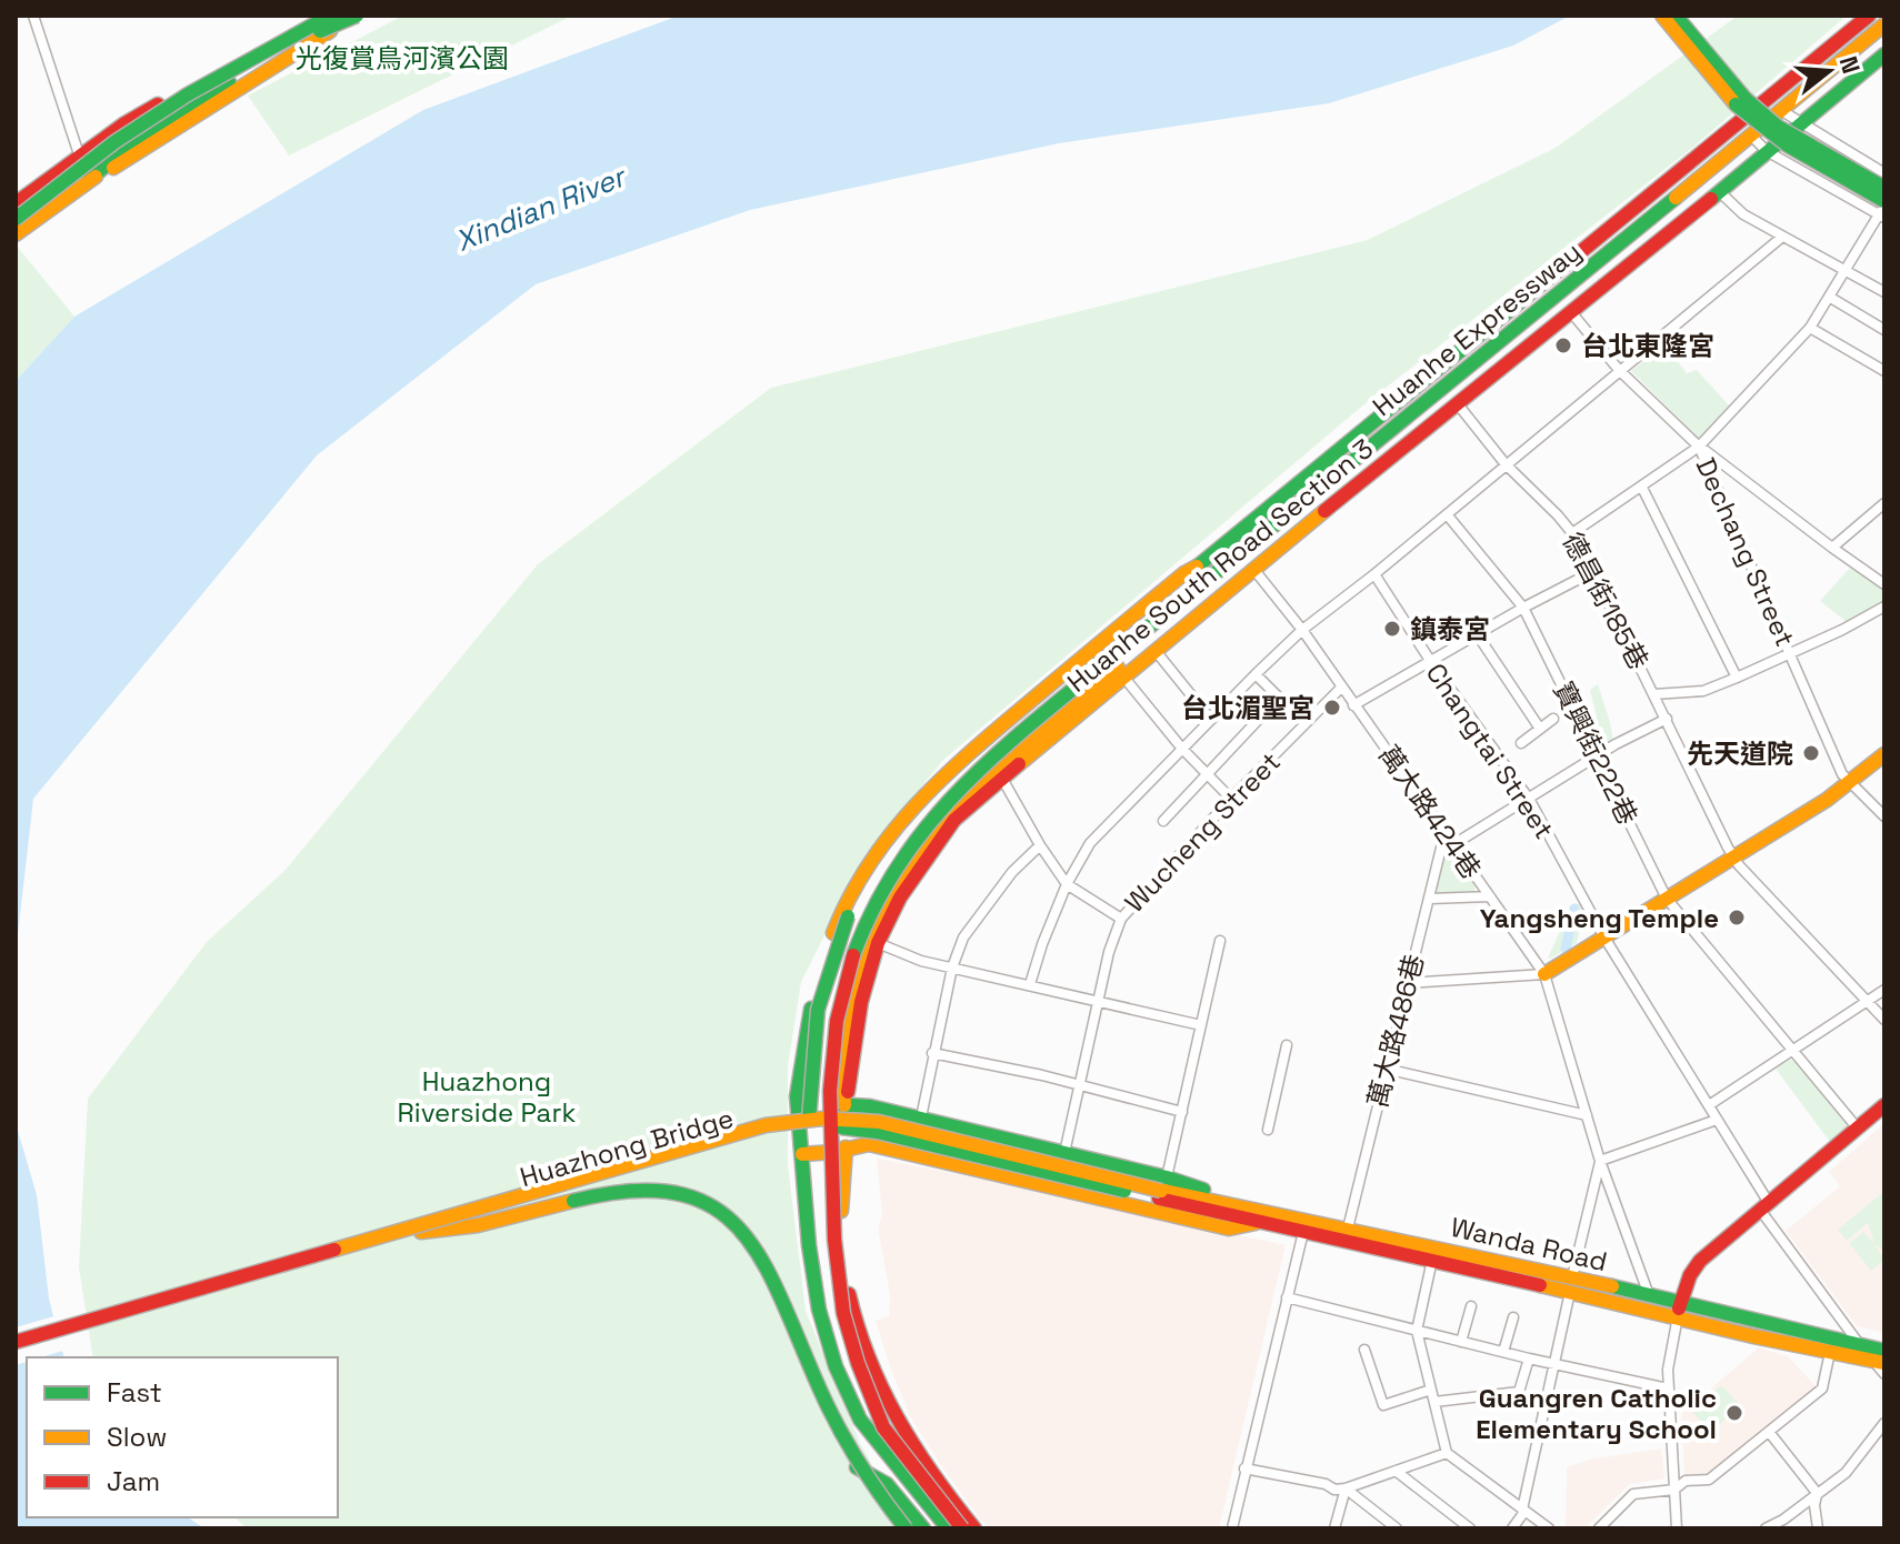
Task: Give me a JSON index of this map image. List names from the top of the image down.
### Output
{
  "streets": {
    "main road": [
      "Huanhe Expressway",
      "Huanhe South Road Section 3",
      "Huazhong Bridge",
      "Wanda Road"
    ],
    "street": [
      "Dechang Street",
      "德昌街185巷",
      "Changtai Street",
      "寶興街222巷",
      "萬大路424巷",
      "Wucheng Street",
      "萬大路486巷"
    ]
  },
  "crossings": [
    ["Dechang Street", "Huanhe South Road Section 3"],
    ["Dechang Street", "德昌街185巷"],
    ["Huanhe South Road Section 3", "德昌街185巷"],
    ["Huanhe South Road Section 3", "萬大路424巷"],
    ["Changtai Street", "Wanda Road"],
    ["萬大路424巷", "Wucheng Street"],
    ["萬大路424巷", "萬大路486巷"],
    ["萬大路424巷", "Wanda Road"],
    ["萬大路486巷", "Wanda Road"],
    ["Huazhong Bridge", "Wanda Road"]
  ],
  "water": ["Xindian River"],
  "parks": ["光復賞鳥河濱公園", "Huazhong Riverside Park"],
  "places": [
    "台北東隆宮",
    "鎮泰宮",
    "台北湄聖宮",
    "先天道院",
    "Yangsheng Temple",
    "Guangren Catholic Elementary School"
  ],
  "legend": ["Fast", "Slow", "Jam"],
  "north": "right"
}
